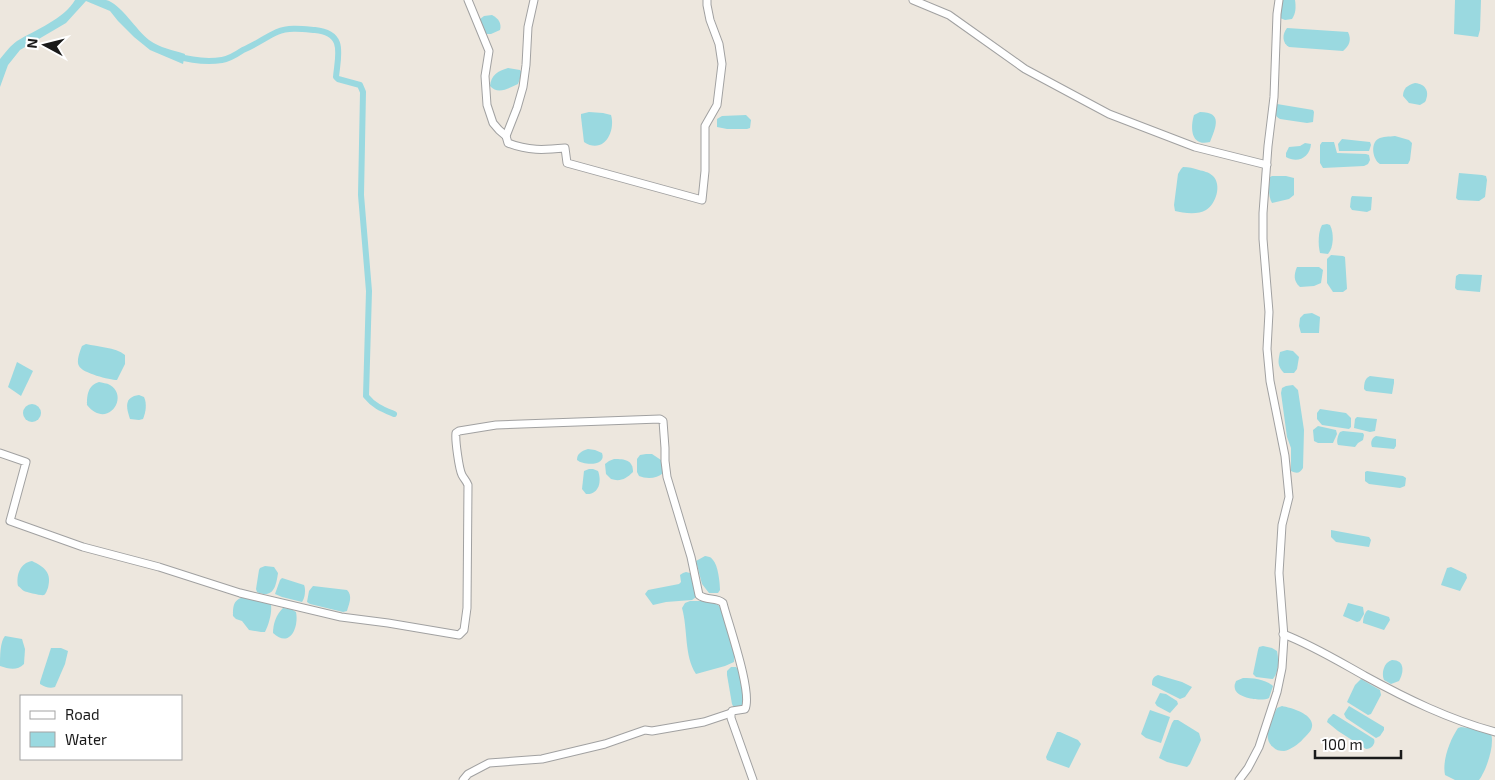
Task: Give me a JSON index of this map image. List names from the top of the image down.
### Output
{
  "legend": ["Road", "Water"],
  "scale_bar": "100 m",
  "north": "left"
}
